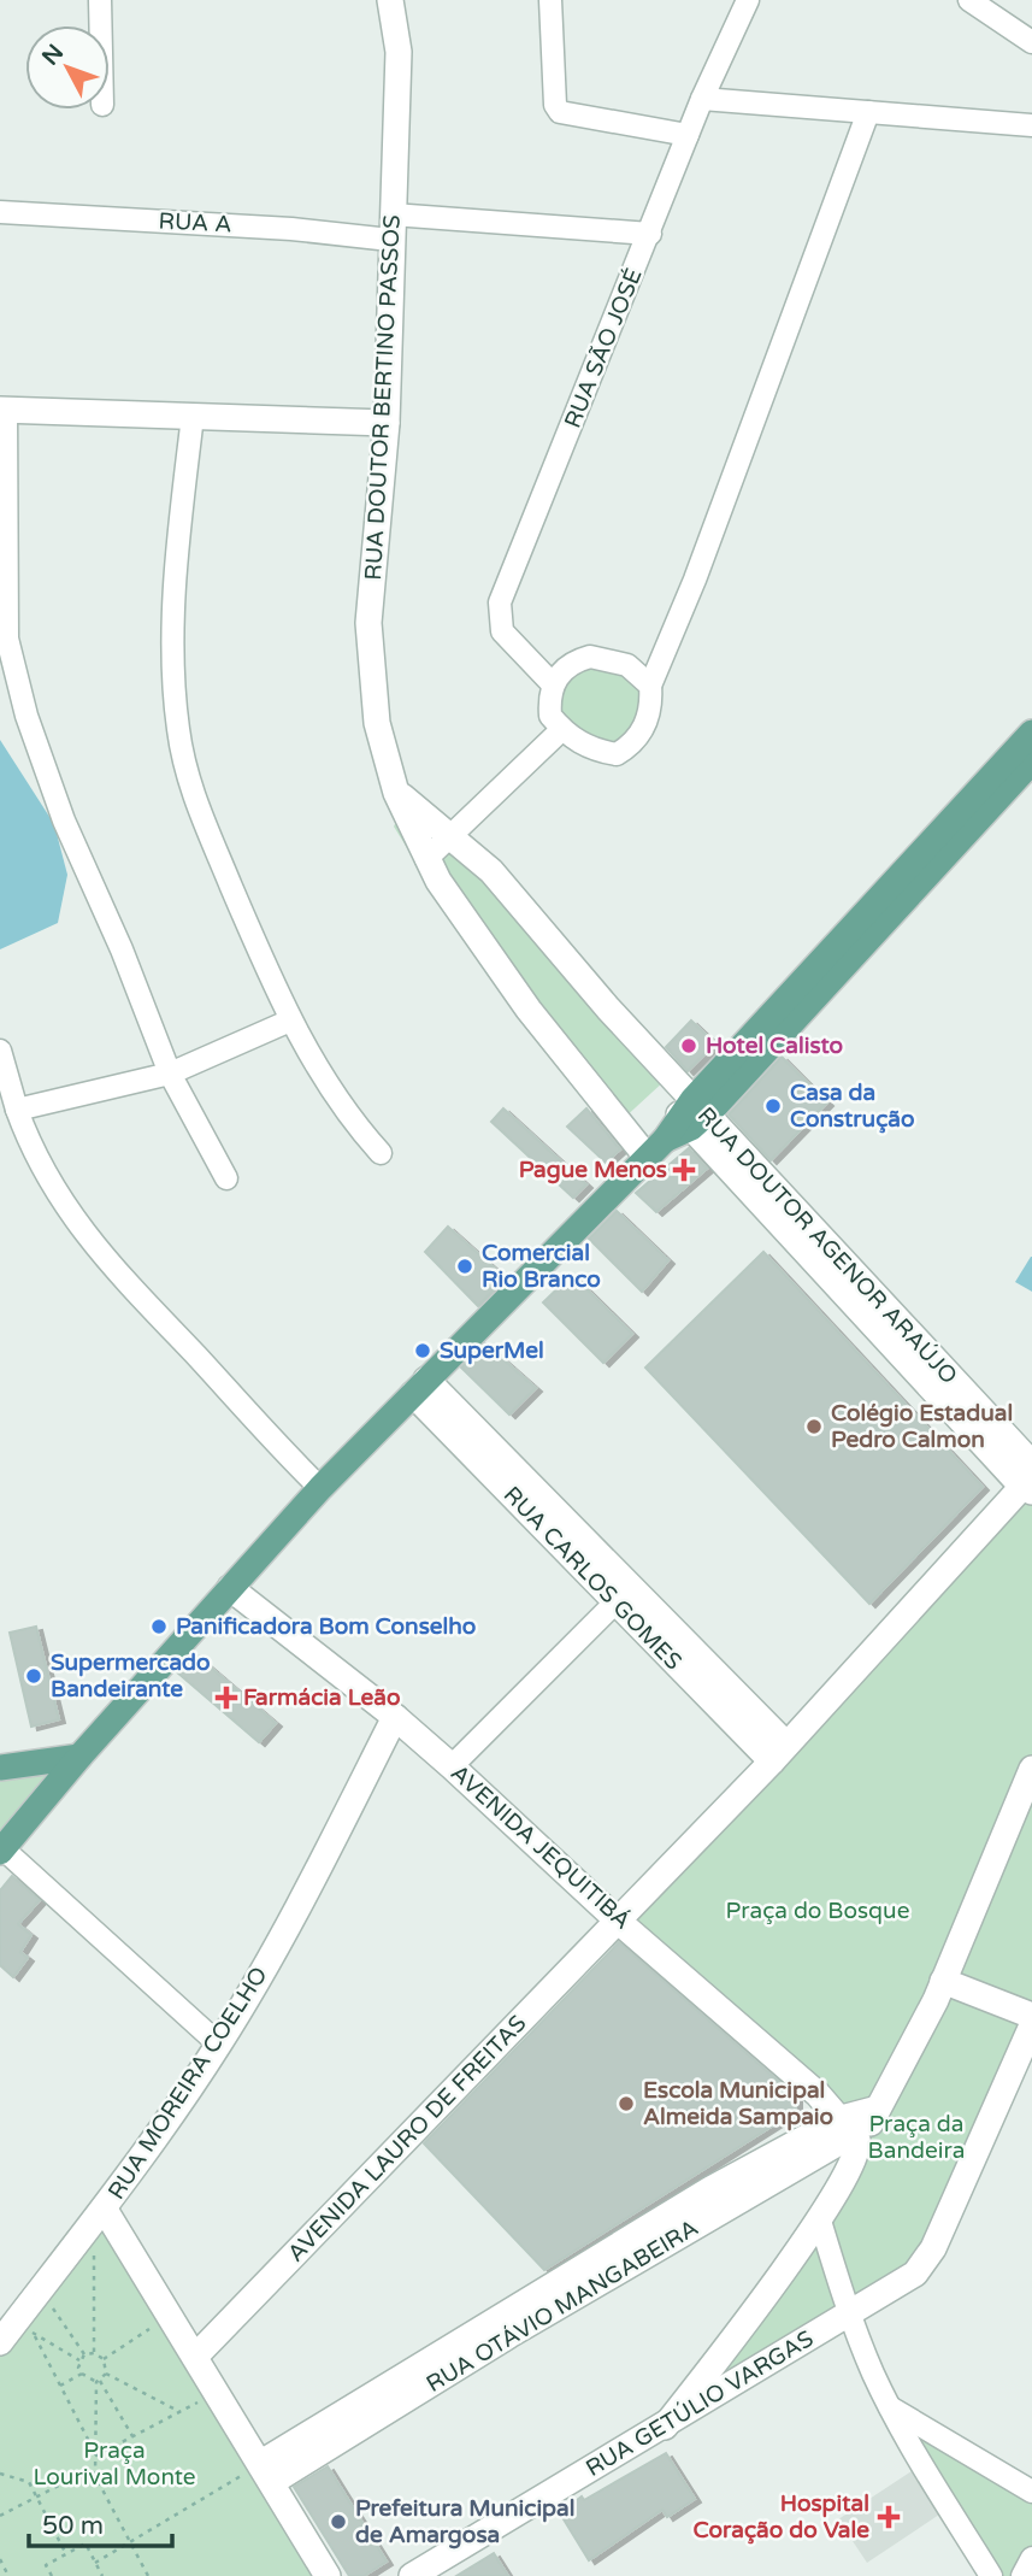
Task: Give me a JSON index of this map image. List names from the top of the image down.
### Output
{
  "streets": {
    "street": [
      "RUA A",
      "RUA SÃO JOSÉ",
      "RUA DOUTOR BERTINO PASSOS",
      "RUA DOUTOR AGENOR ARAÚJO",
      "RUA CARLOS GOMES",
      "AVENIDA JEQUITIBÁ",
      "RUA MOREIRA COELHO",
      "AVENIDA LAURO DE FREITAS",
      "RUA OTÁVIO MANGABEIRA",
      "RUA GETÚLIO VARGAS"
    ]
  },
  "crossings": [
    ["RUA A", "RUA SÃO JOSÉ"],
    ["RUA A", "RUA DOUTOR BERTINO PASSOS"],
    ["AVENIDA JEQUITIBÁ", "RUA MOREIRA COELHO"],
    ["AVENIDA JEQUITIBÁ", "AVENIDA LAURO DE FREITAS"],
    ["AVENIDA JEQUITIBÁ", "RUA OTÁVIO MANGABEIRA"]
  ],
  "parks": ["Praça do Bosque", "Praça da Bandeira", "Praça Lourival Monte"],
  "places": {
    "other": [
      "Hotel Calisto",
      "Casa da Construção",
      "Comercial Rio Branco",
      "SuperMel",
      "Colégio Estadual Pedro Calmon",
      "Panificadora Bom Conselho",
      "Supermercado Bandeirante",
      "Escola Municipal Almeida Sampaio",
      "Prefeitura Municipal de Amargosa"
    ],
    "health": ["Pague Menos", "Farmácia Leão", "Hospital Coração do Vale"]
  },
  "scale_bar": "50 m",
  "north": "top left"
}
